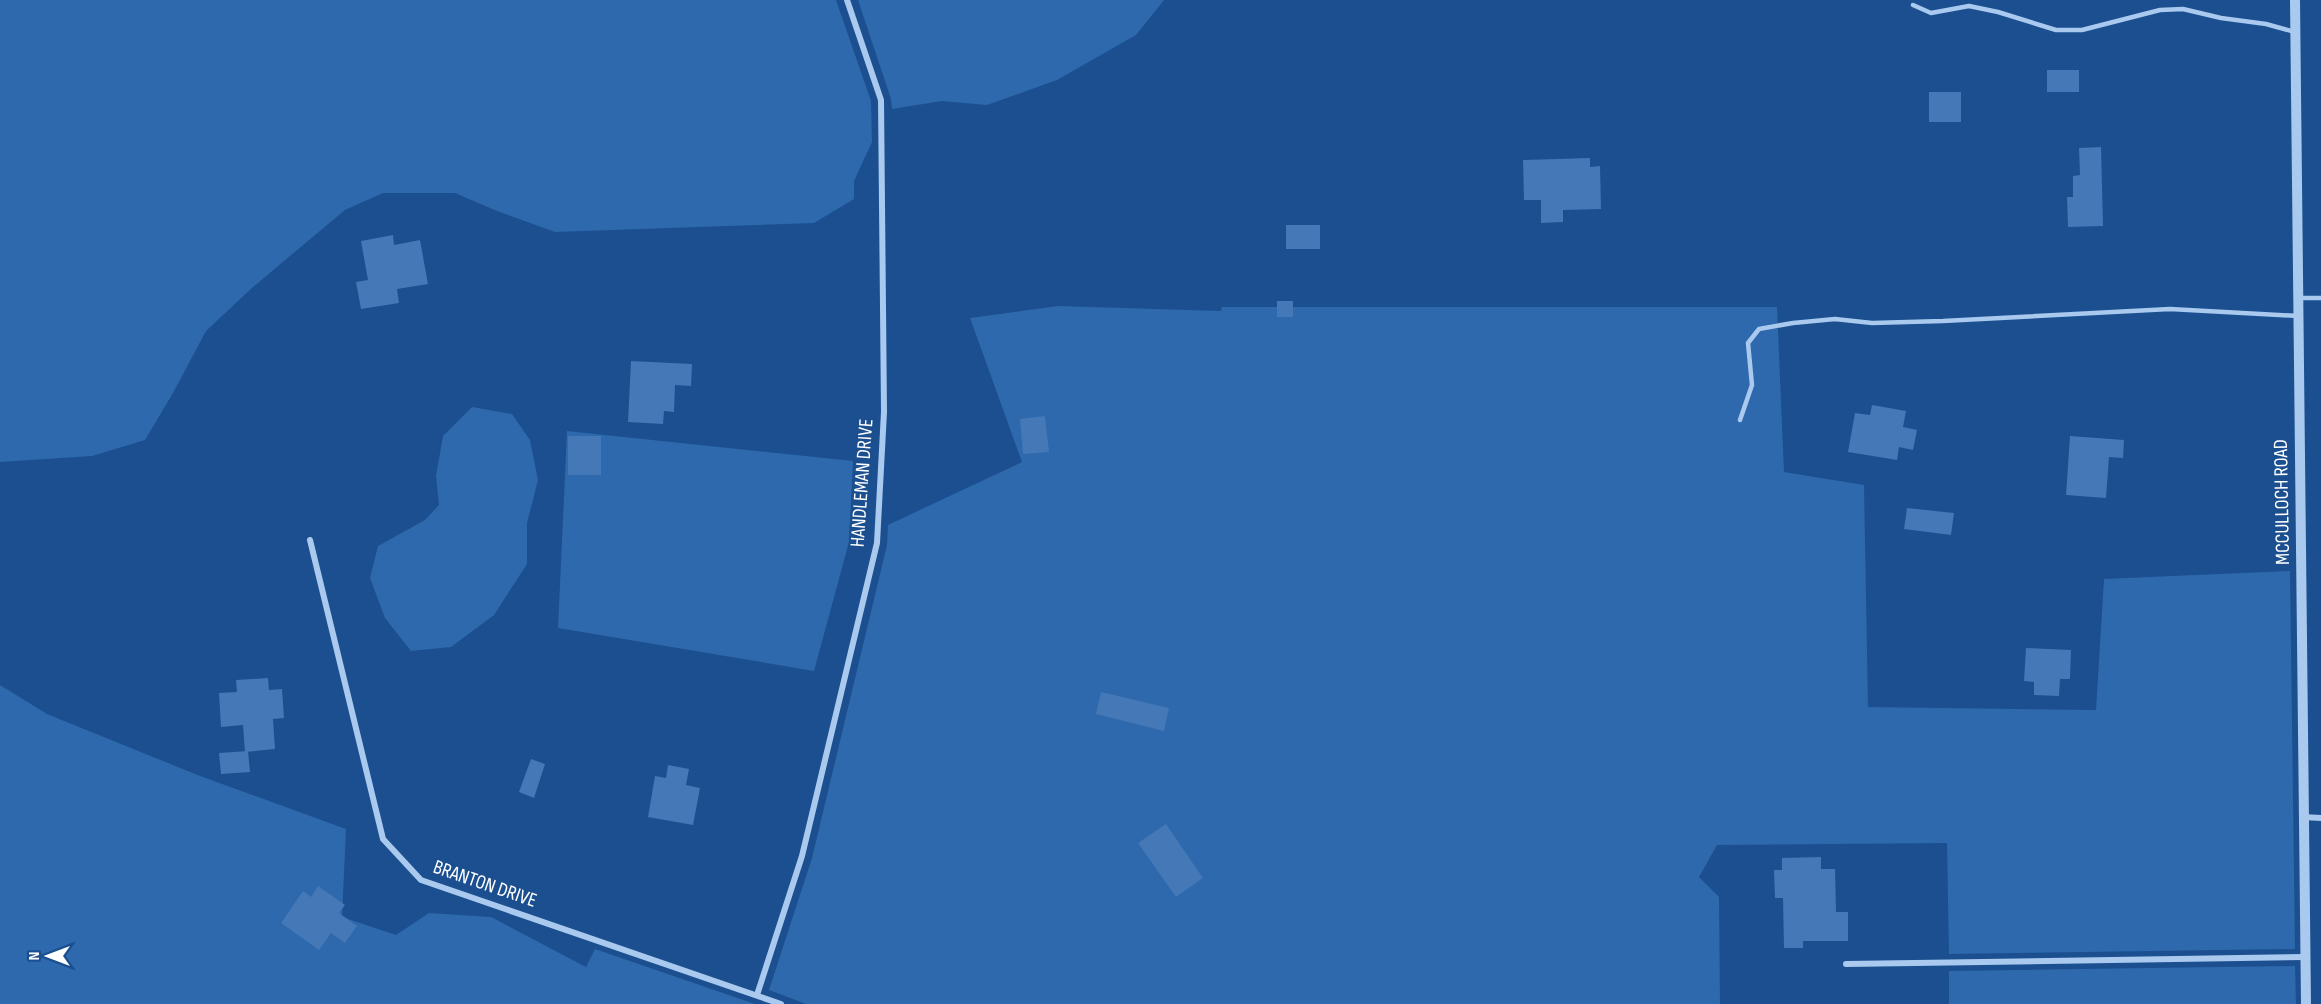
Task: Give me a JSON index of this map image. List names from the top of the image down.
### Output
{
  "streets": {
    "street": ["HANDLEMAN DRIVE", "MCCULLOCH ROAD", "BRANTON DRIVE"]
  },
  "crossings": [
    ["HANDLEMAN DRIVE", "BRANTON DRIVE"]
  ],
  "north": "left"
}
